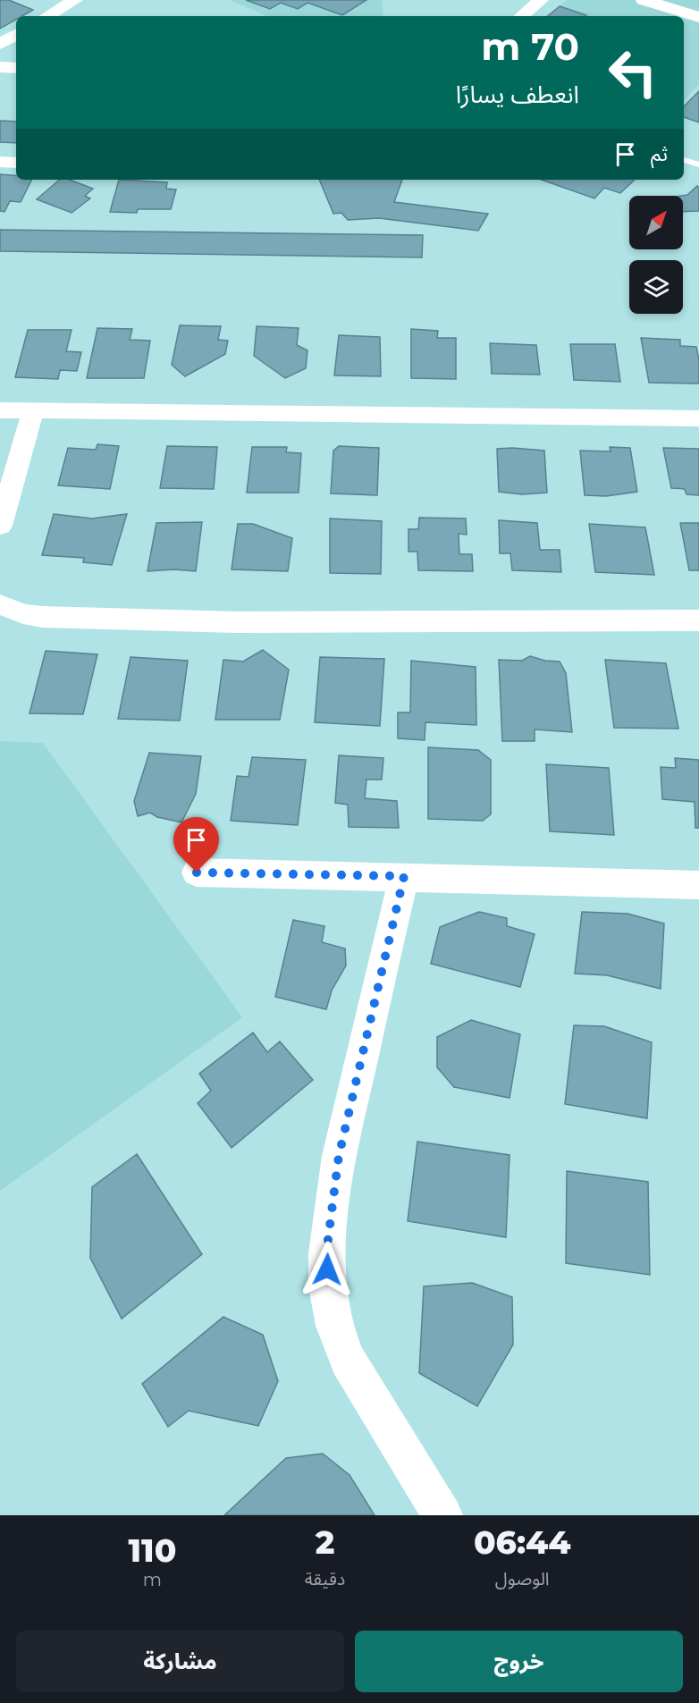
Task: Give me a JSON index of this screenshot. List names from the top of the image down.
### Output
{
  "north": "top right",
  "page": {
    "turn": ["70 m", "انعطف يسارًا"],
    "then": "ثم",
    "eta": [
      "06:44",
      "الوصول",
      "2",
      "دقيقة",
      "110",
      "m"
    ],
    "buttons": ["خروج", "مشاركة"]
  }
}
